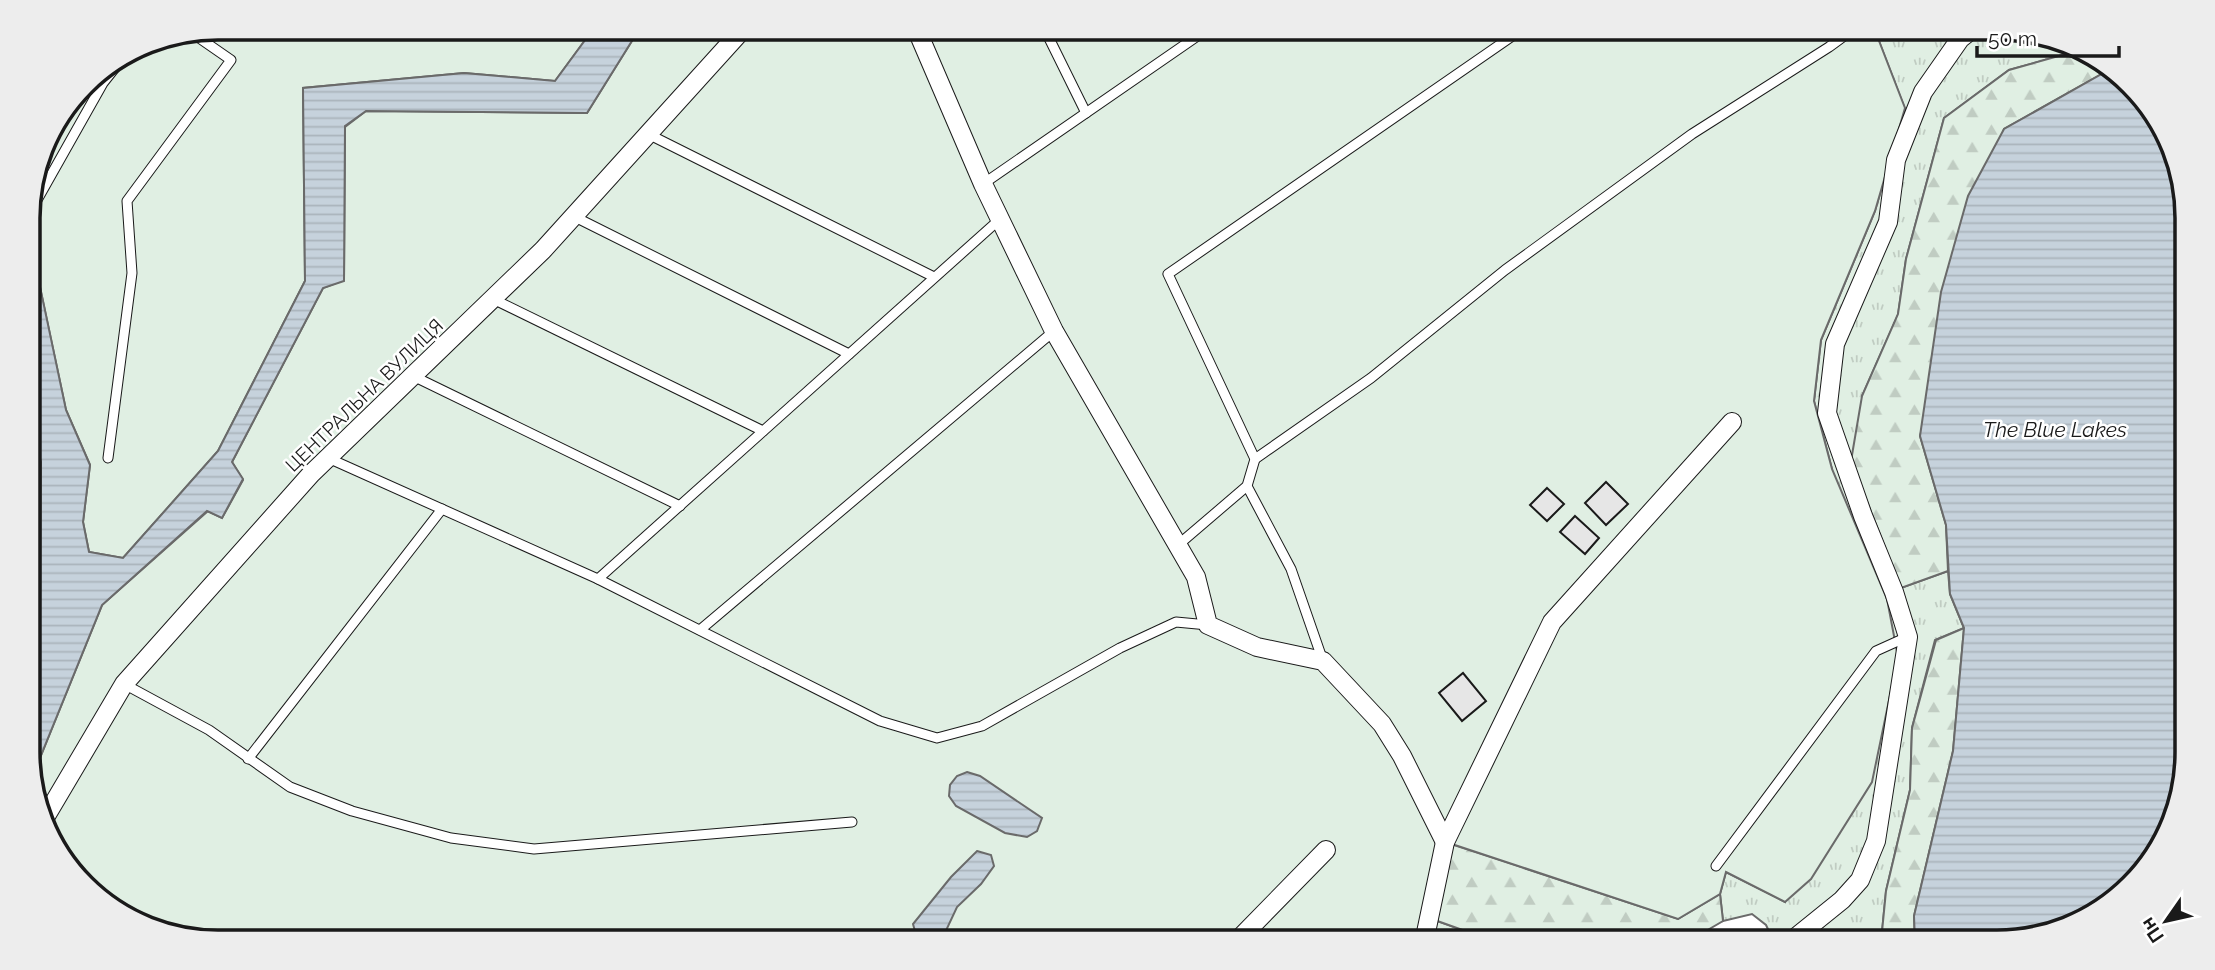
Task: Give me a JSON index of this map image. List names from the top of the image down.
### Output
{
  "streets": {
    "street": ["ЦЕНТРАЛЬНА ВУЛИЦЯ"]
  },
  "water": ["The Blue Lakes"],
  "scale_bar": "50 m",
  "north": "bottom left"
}
